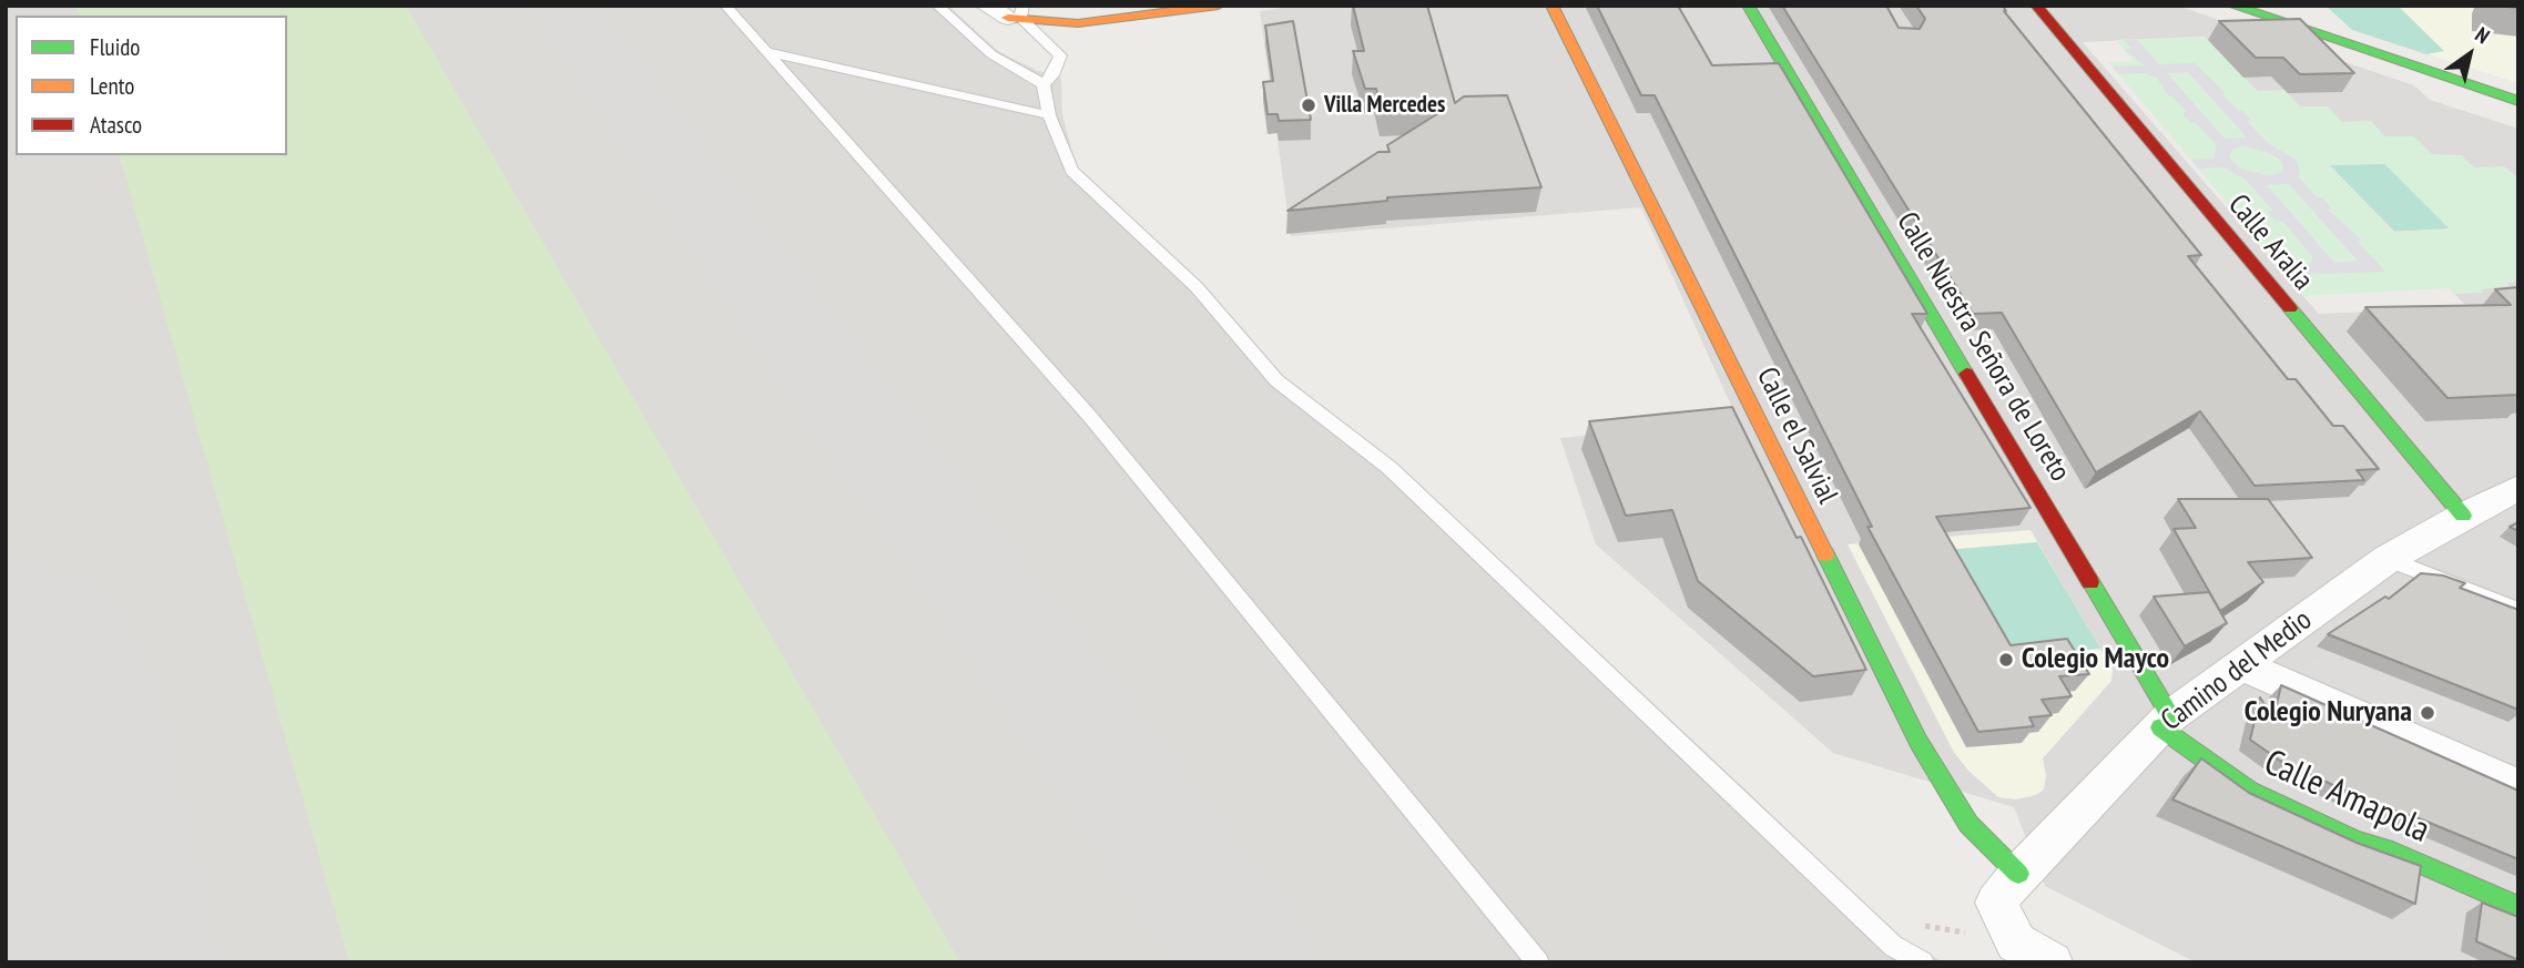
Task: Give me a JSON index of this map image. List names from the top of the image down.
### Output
{
  "streets": {
    "street": [
      "Calle Aralia",
      "Calle Nuestra Señora de Loreto",
      "Calle el Salvial",
      "Camino del Medio",
      "Calle Amapola"
    ]
  },
  "crossings": [
    ["Calle Aralia", "Camino del Medio"],
    ["Calle Nuestra Señora de Loreto", "Camino del Medio"],
    ["Calle Nuestra Señora de Loreto", "Calle Amapola"],
    ["Calle el Salvial", "Camino del Medio"],
    ["Camino del Medio", "Calle Amapola"]
  ],
  "places": ["Villa Mercedes", "Colegio Mayco", "Colegio Nuryana"],
  "legend": ["Fluido", "Lento", "Atasco"],
  "north": "top right"
}
